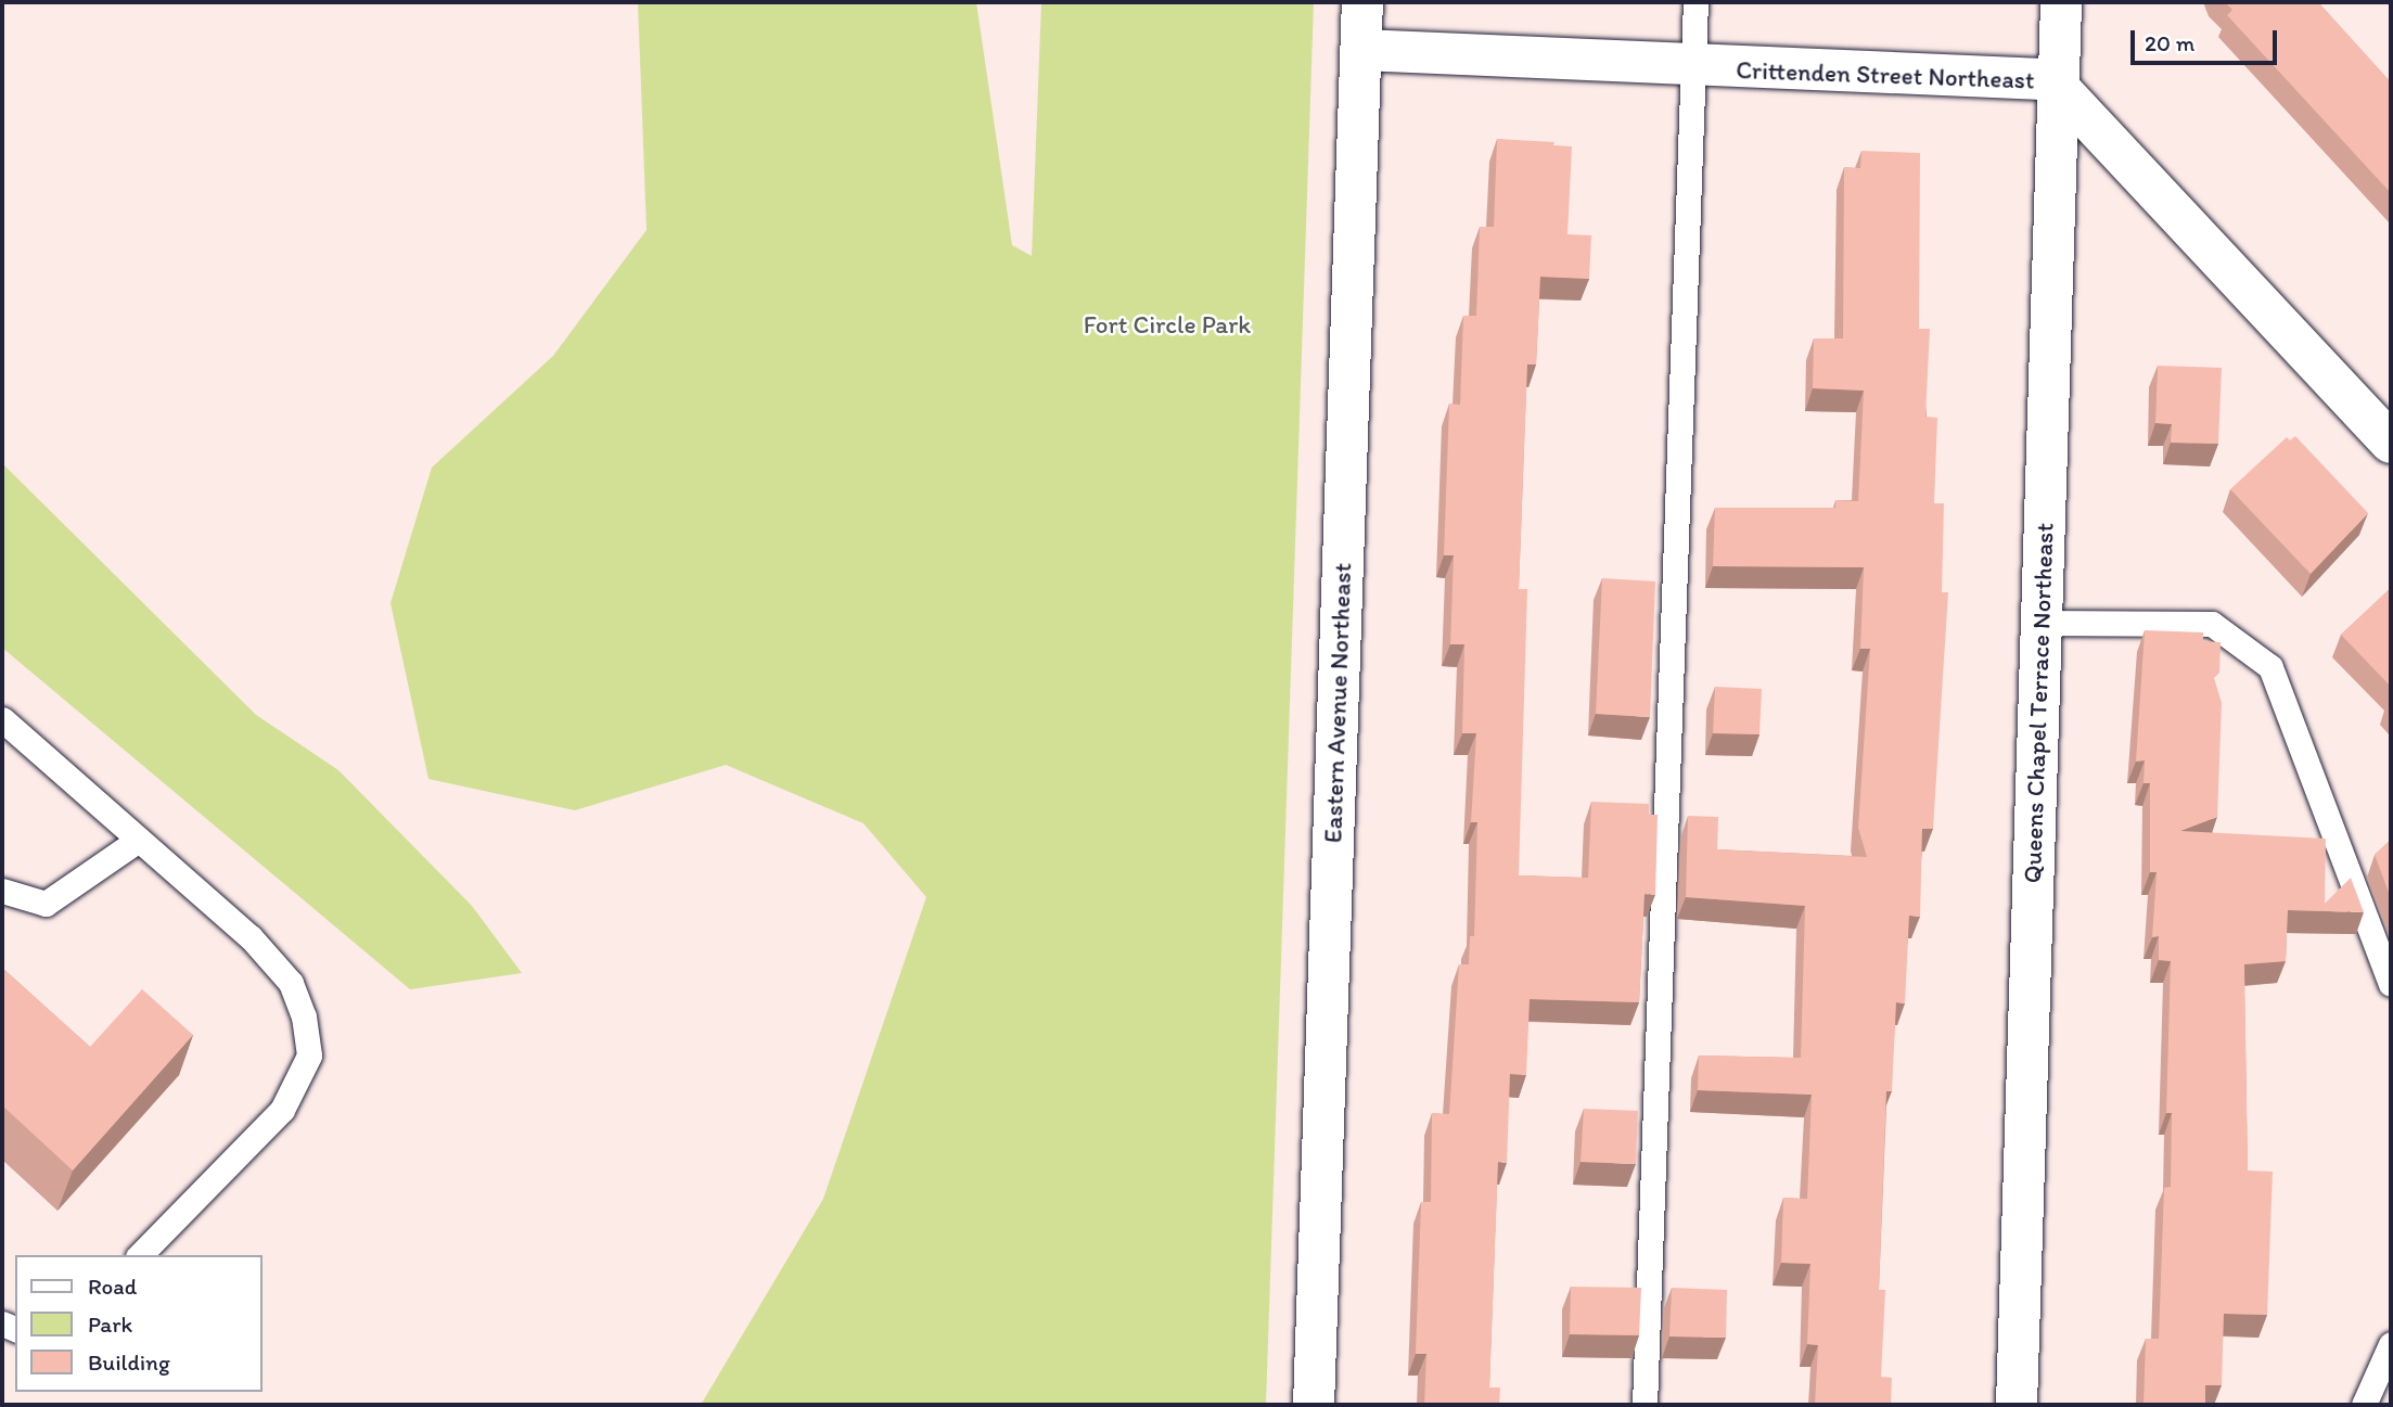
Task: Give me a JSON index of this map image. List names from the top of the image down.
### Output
{
  "streets": {
    "street": ["Crittenden Street Northeast", "Eastern Avenue Northeast", "Queens Chapel Terrace Northeast"]
  },
  "crossings": [
    ["Crittenden Street Northeast", "Eastern Avenue Northeast"],
    ["Crittenden Street Northeast", "Queens Chapel Terrace Northeast"]
  ],
  "parks": ["Fort Circle Park"],
  "legend": ["Road", "Park", "Building"],
  "scale_bar": "20 m"
}
